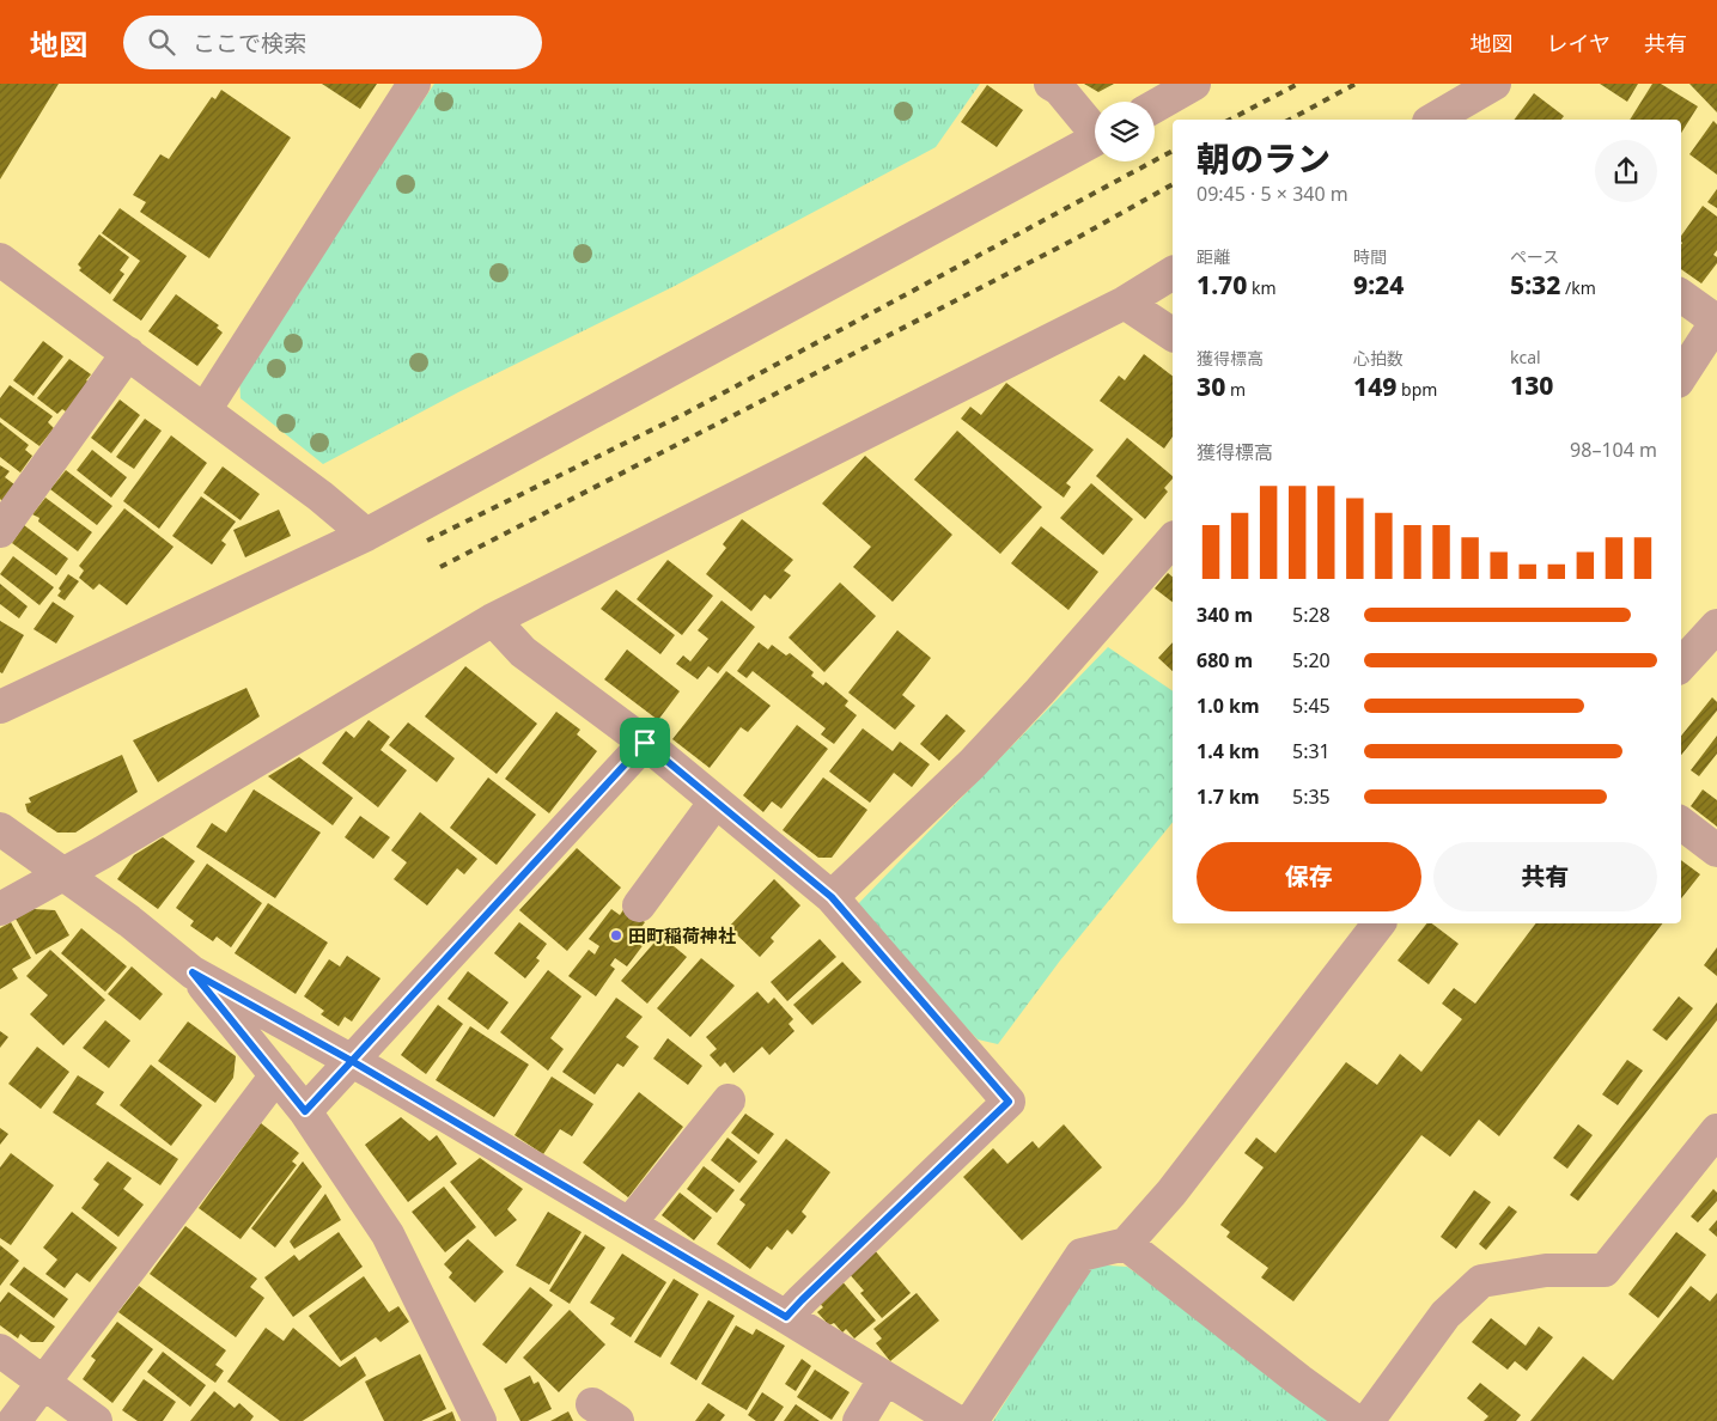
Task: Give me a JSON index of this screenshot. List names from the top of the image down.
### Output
{
  "places": ["田町稲荷神社"],
  "page": {
    "header": "地図",
    "search": "ここで検索",
    "nav": ["地図", "レイヤ", "共有"],
    "heading": ["朝のラン", "09:45 · 5 × 340 m"],
    "stats": [
      ["距離", "1.70 km"],
      ["時間", "9:24"],
      ["ペース", "5:32 /km"],
      ["獲得標高", "30 m"],
      ["心拍数", "149 bpm"],
      ["kcal", "130"]
    ],
    "chart": ["獲得標高", "98–104 m"],
    "list": [
      {
        "name": "340 m",
        "note": "5:28"
      },
      {
        "name": "680 m",
        "note": "5:20"
      },
      {
        "name": "1.0 km",
        "note": "5:45"
      },
      {
        "name": "1.4 km",
        "note": "5:31"
      },
      {
        "name": "1.7 km",
        "note": "5:35"
      }
    ],
    "buttons": ["保存", "共有"]
  }
}
